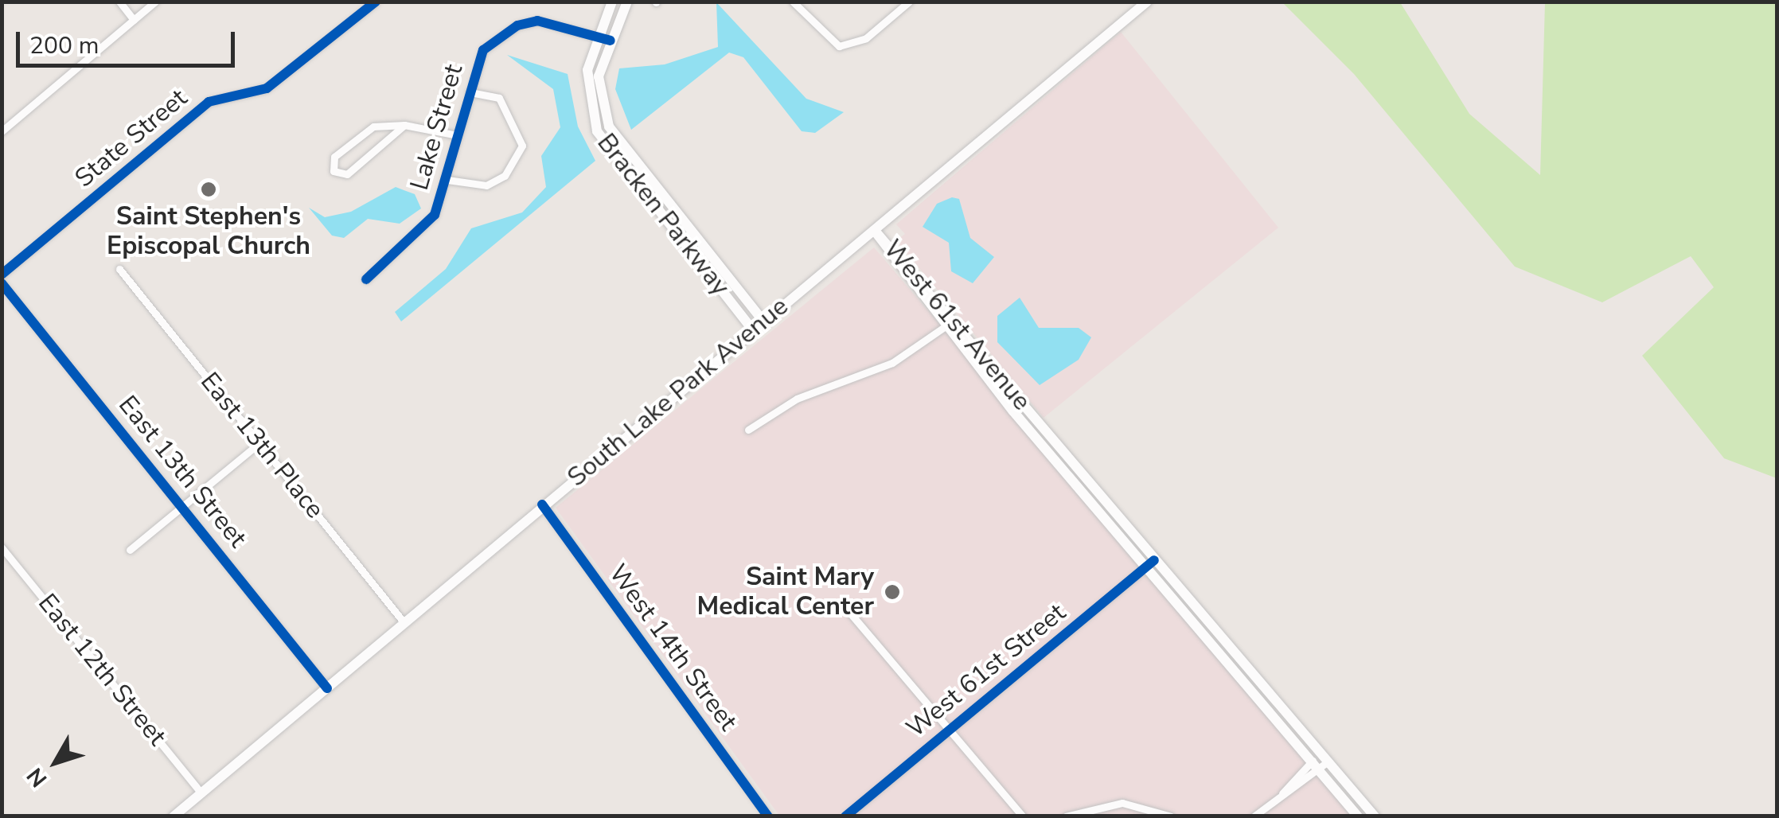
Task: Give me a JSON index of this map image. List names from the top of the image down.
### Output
{
  "streets": {
    "main road": ["Bracken Parkway", "West 61st Avenue", "South Lake Park Avenue"],
    "street": [
      "Lake Street",
      "State Street",
      "East 13th Place",
      "East 13th Street",
      "West 14th Street",
      "East 12th Street",
      "West 61st Street"
    ]
  },
  "crossings": [
    ["Lake Street", "Bracken Parkway"],
    ["Bracken Parkway", "South Lake Park Avenue"],
    ["West 61st Avenue", "South Lake Park Avenue"],
    ["West 61st Avenue", "West 61st Street"],
    ["South Lake Park Avenue", "East 13th Place"],
    ["South Lake Park Avenue", "East 13th Street"],
    ["South Lake Park Avenue", "West 14th Street"],
    ["South Lake Park Avenue", "East 12th Street"]
  ],
  "places": ["Saint Stephen's Episcopal Church", "Saint Mary Medical Center"],
  "scale_bar": "200 m",
  "north": "bottom left"
}
